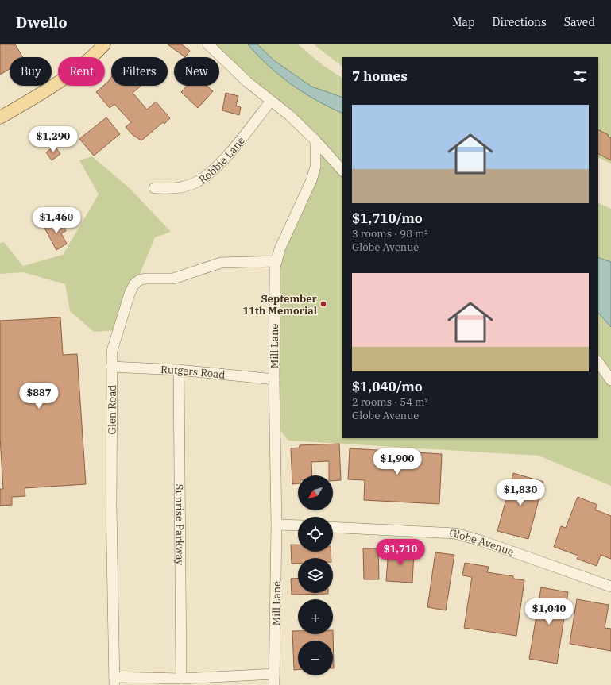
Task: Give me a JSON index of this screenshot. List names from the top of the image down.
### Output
{
  "streets": {
    "street": [
      "Robbie Lane",
      "Mill Lane",
      "Rutgers Road",
      "Glen Road",
      "Sunrise Parkway",
      "Globe Avenue"
    ]
  },
  "crossings": [
    ["Mill Lane", "Rutgers Road"],
    ["Mill Lane", "Glen Road"],
    ["Rutgers Road", "Glen Road"],
    ["Rutgers Road", "Sunrise Parkway"]
  ],
  "places": ["September 11th Memorial"],
  "north": "bottom left",
  "page": {
    "header": "Dwello",
    "nav": ["Map", "Directions", "Saved"],
    "chip": [
      "Buy",
      "Rent",
      "Filters",
      "New"
    ],
    "heading": "7 homes",
    "list": [
      {
        "name": "$1,710/mo",
        "note": "3 rooms · 98 m² · Globe Avenue"
      },
      {
        "name": "$1,040/mo",
        "note": "2 rooms · 54 m² · Globe Avenue"
      }
    ],
    "price": [
      "$1,290",
      "$1,460",
      "$887",
      "$1,900",
      "$1,830",
      "$1,710",
      "$1,040"
    ],
    "map_buttons": ["+", "−"]
  }
}
